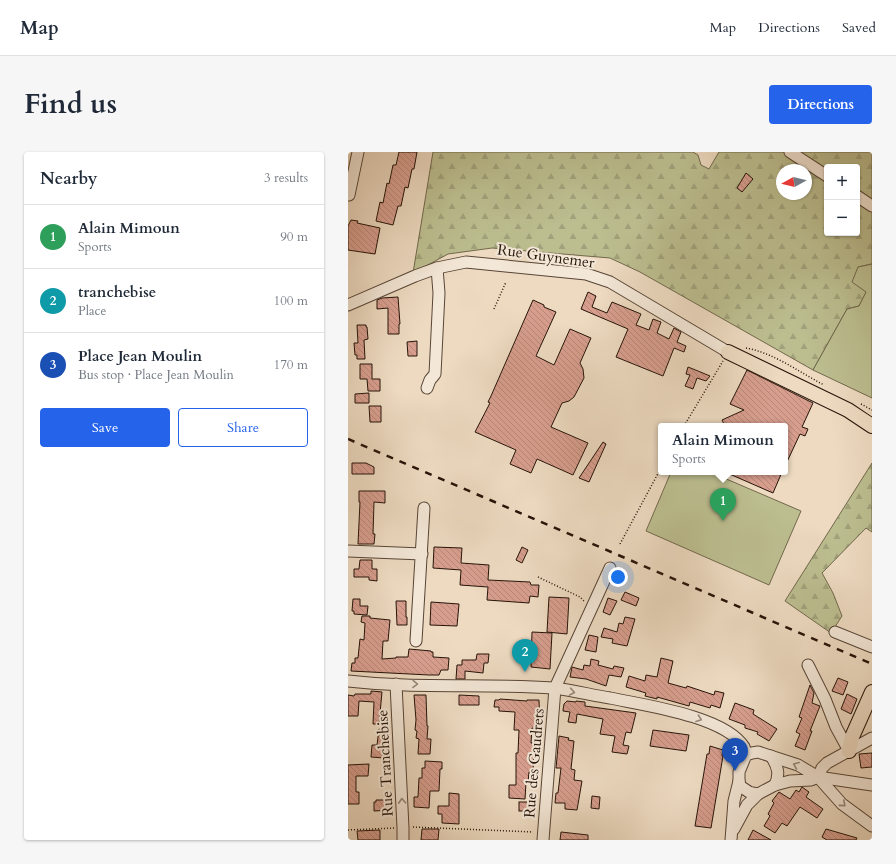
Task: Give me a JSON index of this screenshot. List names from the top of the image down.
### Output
{
  "streets": {
    "street": ["Rue Guynemer", "Rue Tranchebise", "Rue des Gaudrets"]
  },
  "one_way": ["Rue Tranchebise"],
  "north": "left",
  "page": {
    "header": "Map",
    "nav": ["Map", "Directions", "Saved"],
    "title": "Find us",
    "buttons": [
      "Directions",
      ["Save", "Share"]
    ],
    "heading": ["Nearby", "3 results"],
    "map_buttons": ["+", "−"],
    "list": [
      {
        "mark": "1",
        "name": "Alain Mimoun",
        "note": "Sports",
        "value": "90 m"
      },
      {
        "mark": "2",
        "name": "tranchebise",
        "note": "Place",
        "value": "100 m"
      },
      {
        "mark": "3",
        "name": "Place Jean Moulin",
        "note": "Bus stop · Place Jean Moulin",
        "value": "170 m"
      }
    ],
    "popup": ["Alain Mimoun", "Sports"],
    "pins": ["1", "2", "3"]
  }
}
